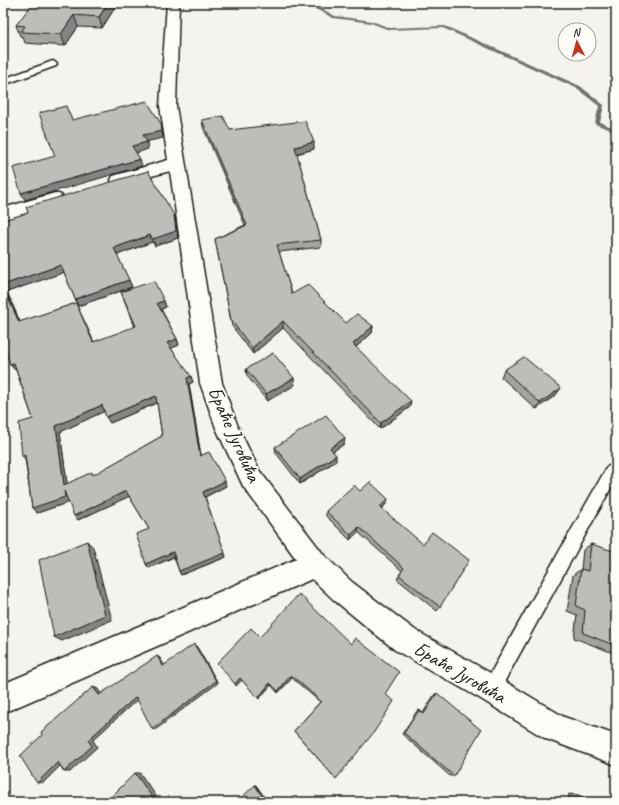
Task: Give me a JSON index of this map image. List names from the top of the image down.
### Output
{
  "streets": {
    "street": ["Браће Југовића"]
  },
  "north": "top"
}
